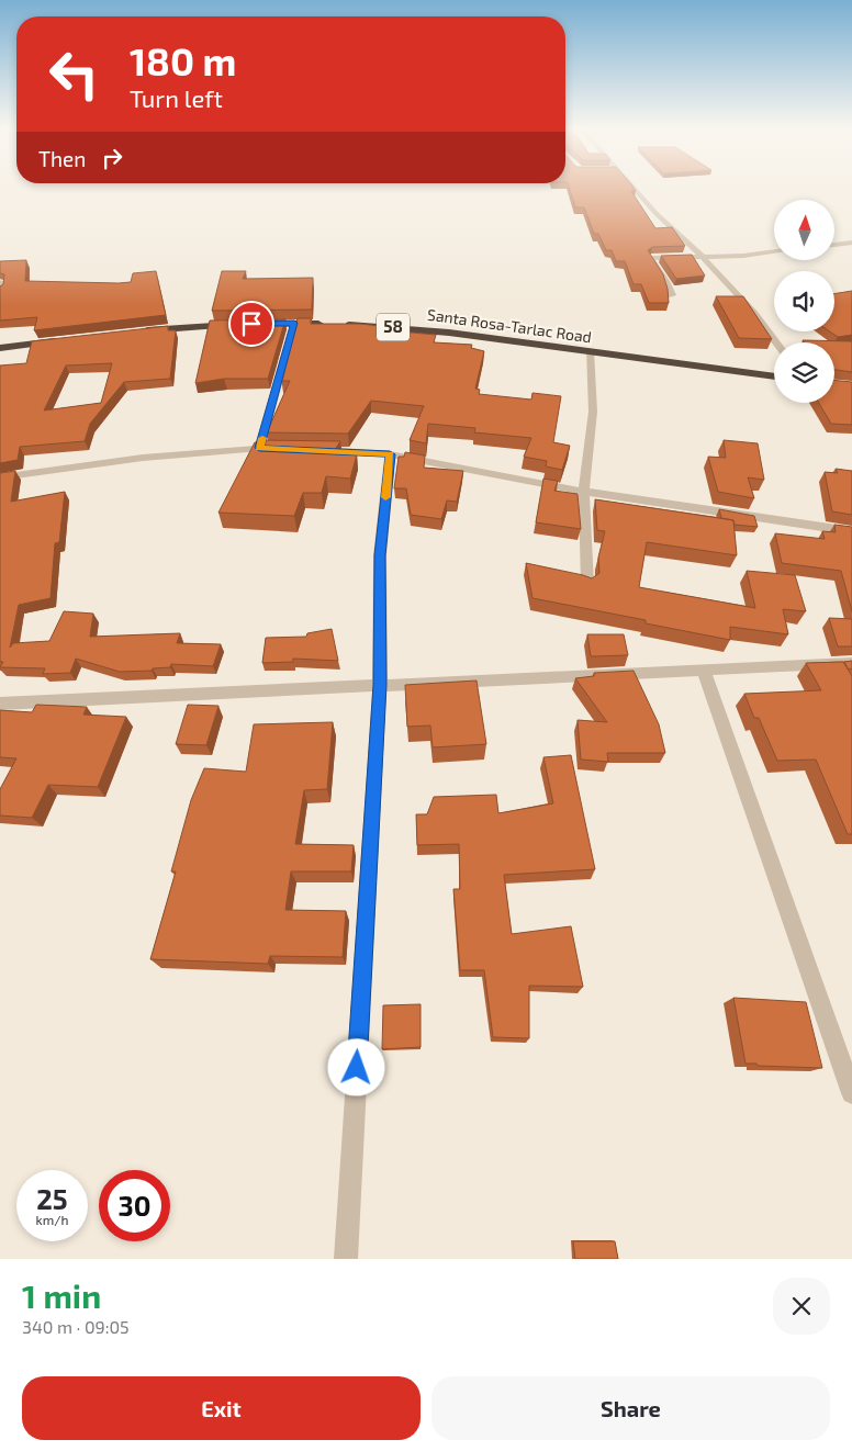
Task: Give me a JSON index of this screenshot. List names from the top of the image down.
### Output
{
  "streets": {
    "highway": ["Santa Rosa-Tarlac Road", "58"]
  },
  "north": "top",
  "page": {
    "turn": ["180 m", "Turn left"],
    "then": "Then",
    "speed": "25 km/h",
    "limit": "30",
    "heading": ["1 min", "340 m · 09:05"],
    "buttons": ["Exit", "Share"]
  }
}
